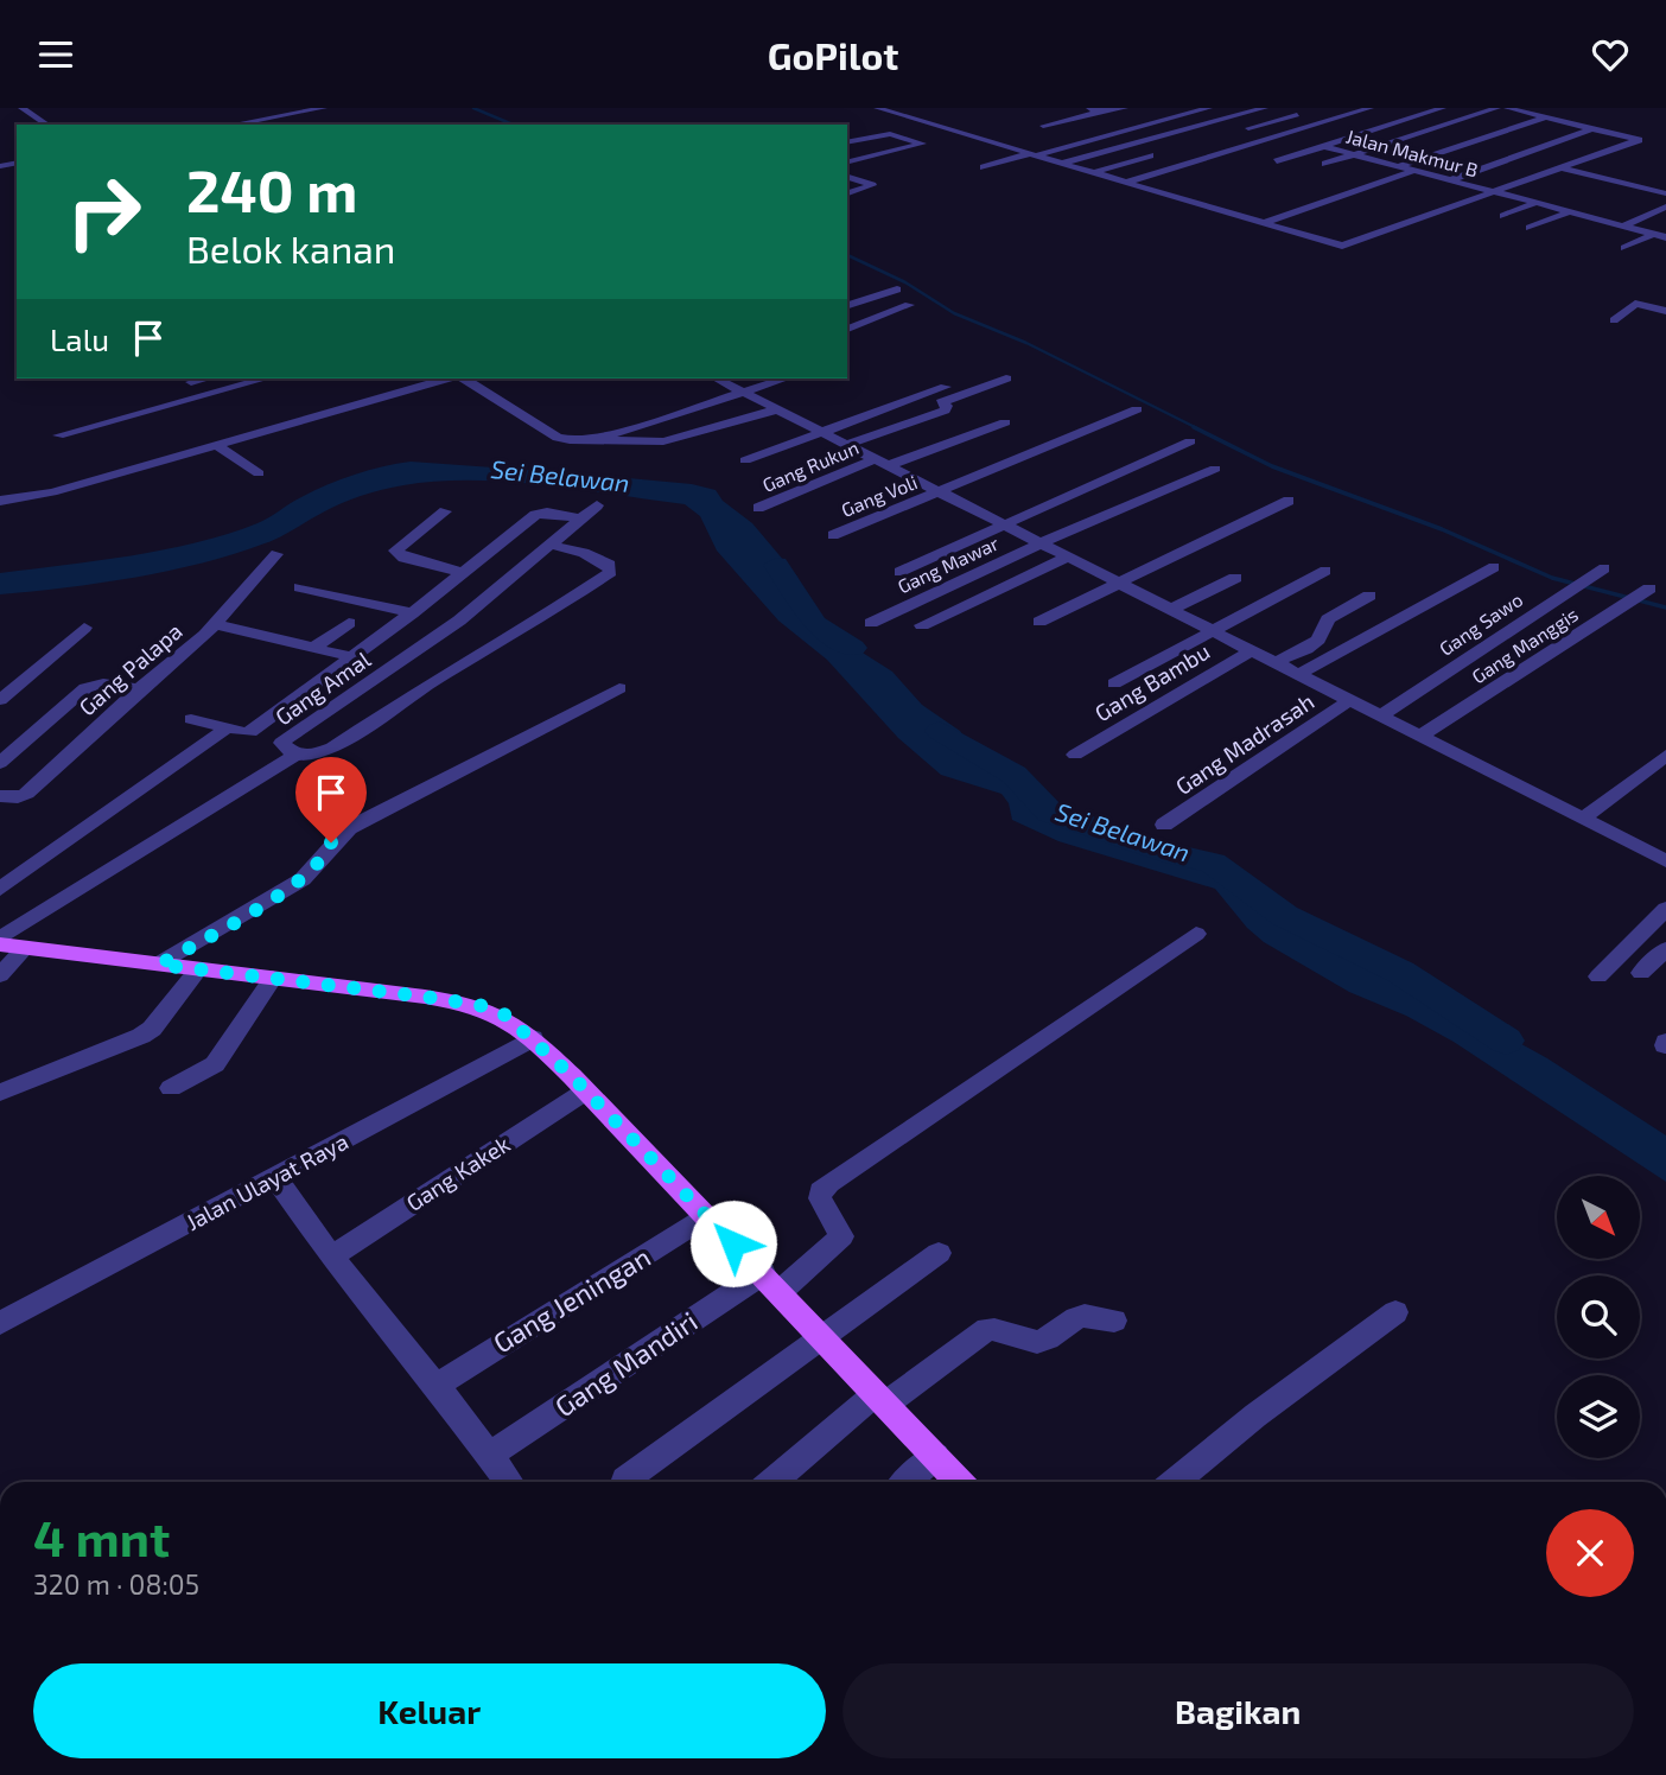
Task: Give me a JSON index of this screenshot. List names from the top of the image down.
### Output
{
  "streets": {
    "street": [
      "Jalan Makmur B",
      "Gang Rukun",
      "Gang Voli",
      "Gang Mawar",
      "Gang Sawo",
      "Gang Manggis",
      "Gang Palapa",
      "Gang Bambu",
      "Gang Amal",
      "Gang Madrasah",
      "Gang Kakek",
      "Jalan Ulayat Raya",
      "Gang Jeningan",
      "Gang Mandiri"
    ]
  },
  "water": ["Sei Belawan"],
  "north": "bottom right",
  "page": {
    "header": "GoPilot",
    "turn": ["240 m", "Belok kanan"],
    "then": "Lalu",
    "heading": ["4 mnt", "320 m · 08:05"],
    "buttons": ["Keluar", "Bagikan"]
  }
}
